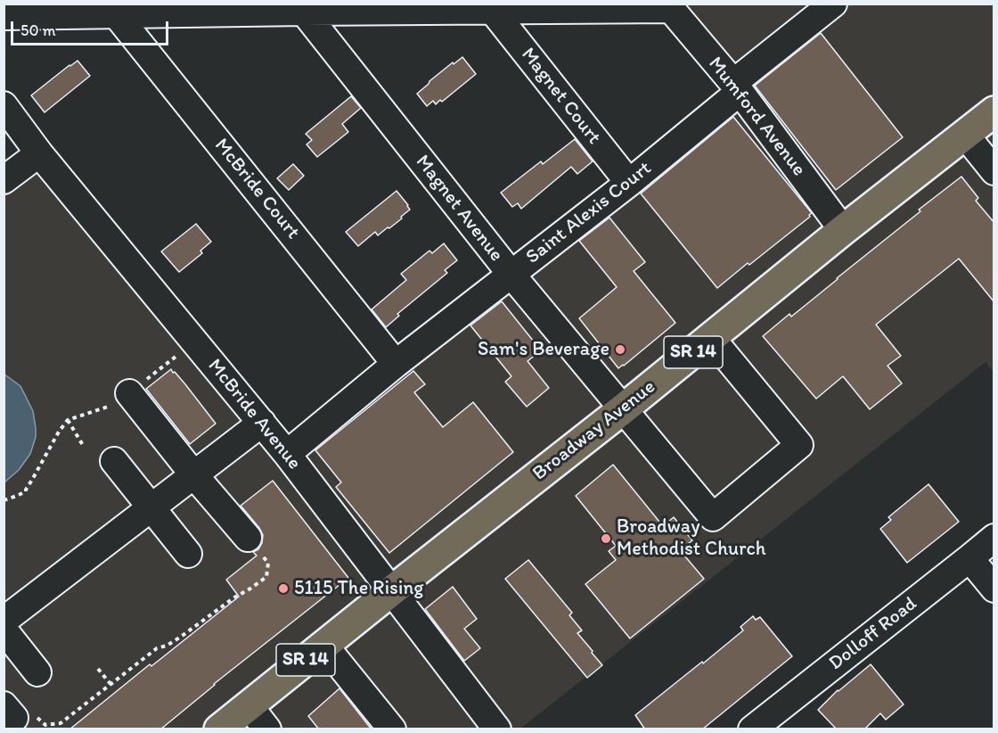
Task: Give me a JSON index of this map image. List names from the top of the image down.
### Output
{
  "streets": {
    "main road": ["SR 14", "Broadway Avenue"],
    "street": [
      "Magnet Court",
      "Mumford Avenue",
      "McBride Court",
      "Magnet Avenue",
      "Saint Alexis Court",
      "McBride Avenue",
      "Dolloff Road"
    ]
  },
  "crossings": [
    ["Magnet Court", "Saint Alexis Court"],
    ["Mumford Avenue", "Saint Alexis Court"],
    ["Mumford Avenue", "Broadway Avenue"],
    ["McBride Court", "Saint Alexis Court"],
    ["Magnet Avenue", "Saint Alexis Court"],
    ["Magnet Avenue", "Broadway Avenue"],
    ["Saint Alexis Court", "McBride Avenue"],
    ["McBride Avenue", "Broadway Avenue"]
  ],
  "places": ["Sam's Beverage", "Broadway Methodist Church", "5115 The Rising"],
  "scale_bar": "50 m"
}
